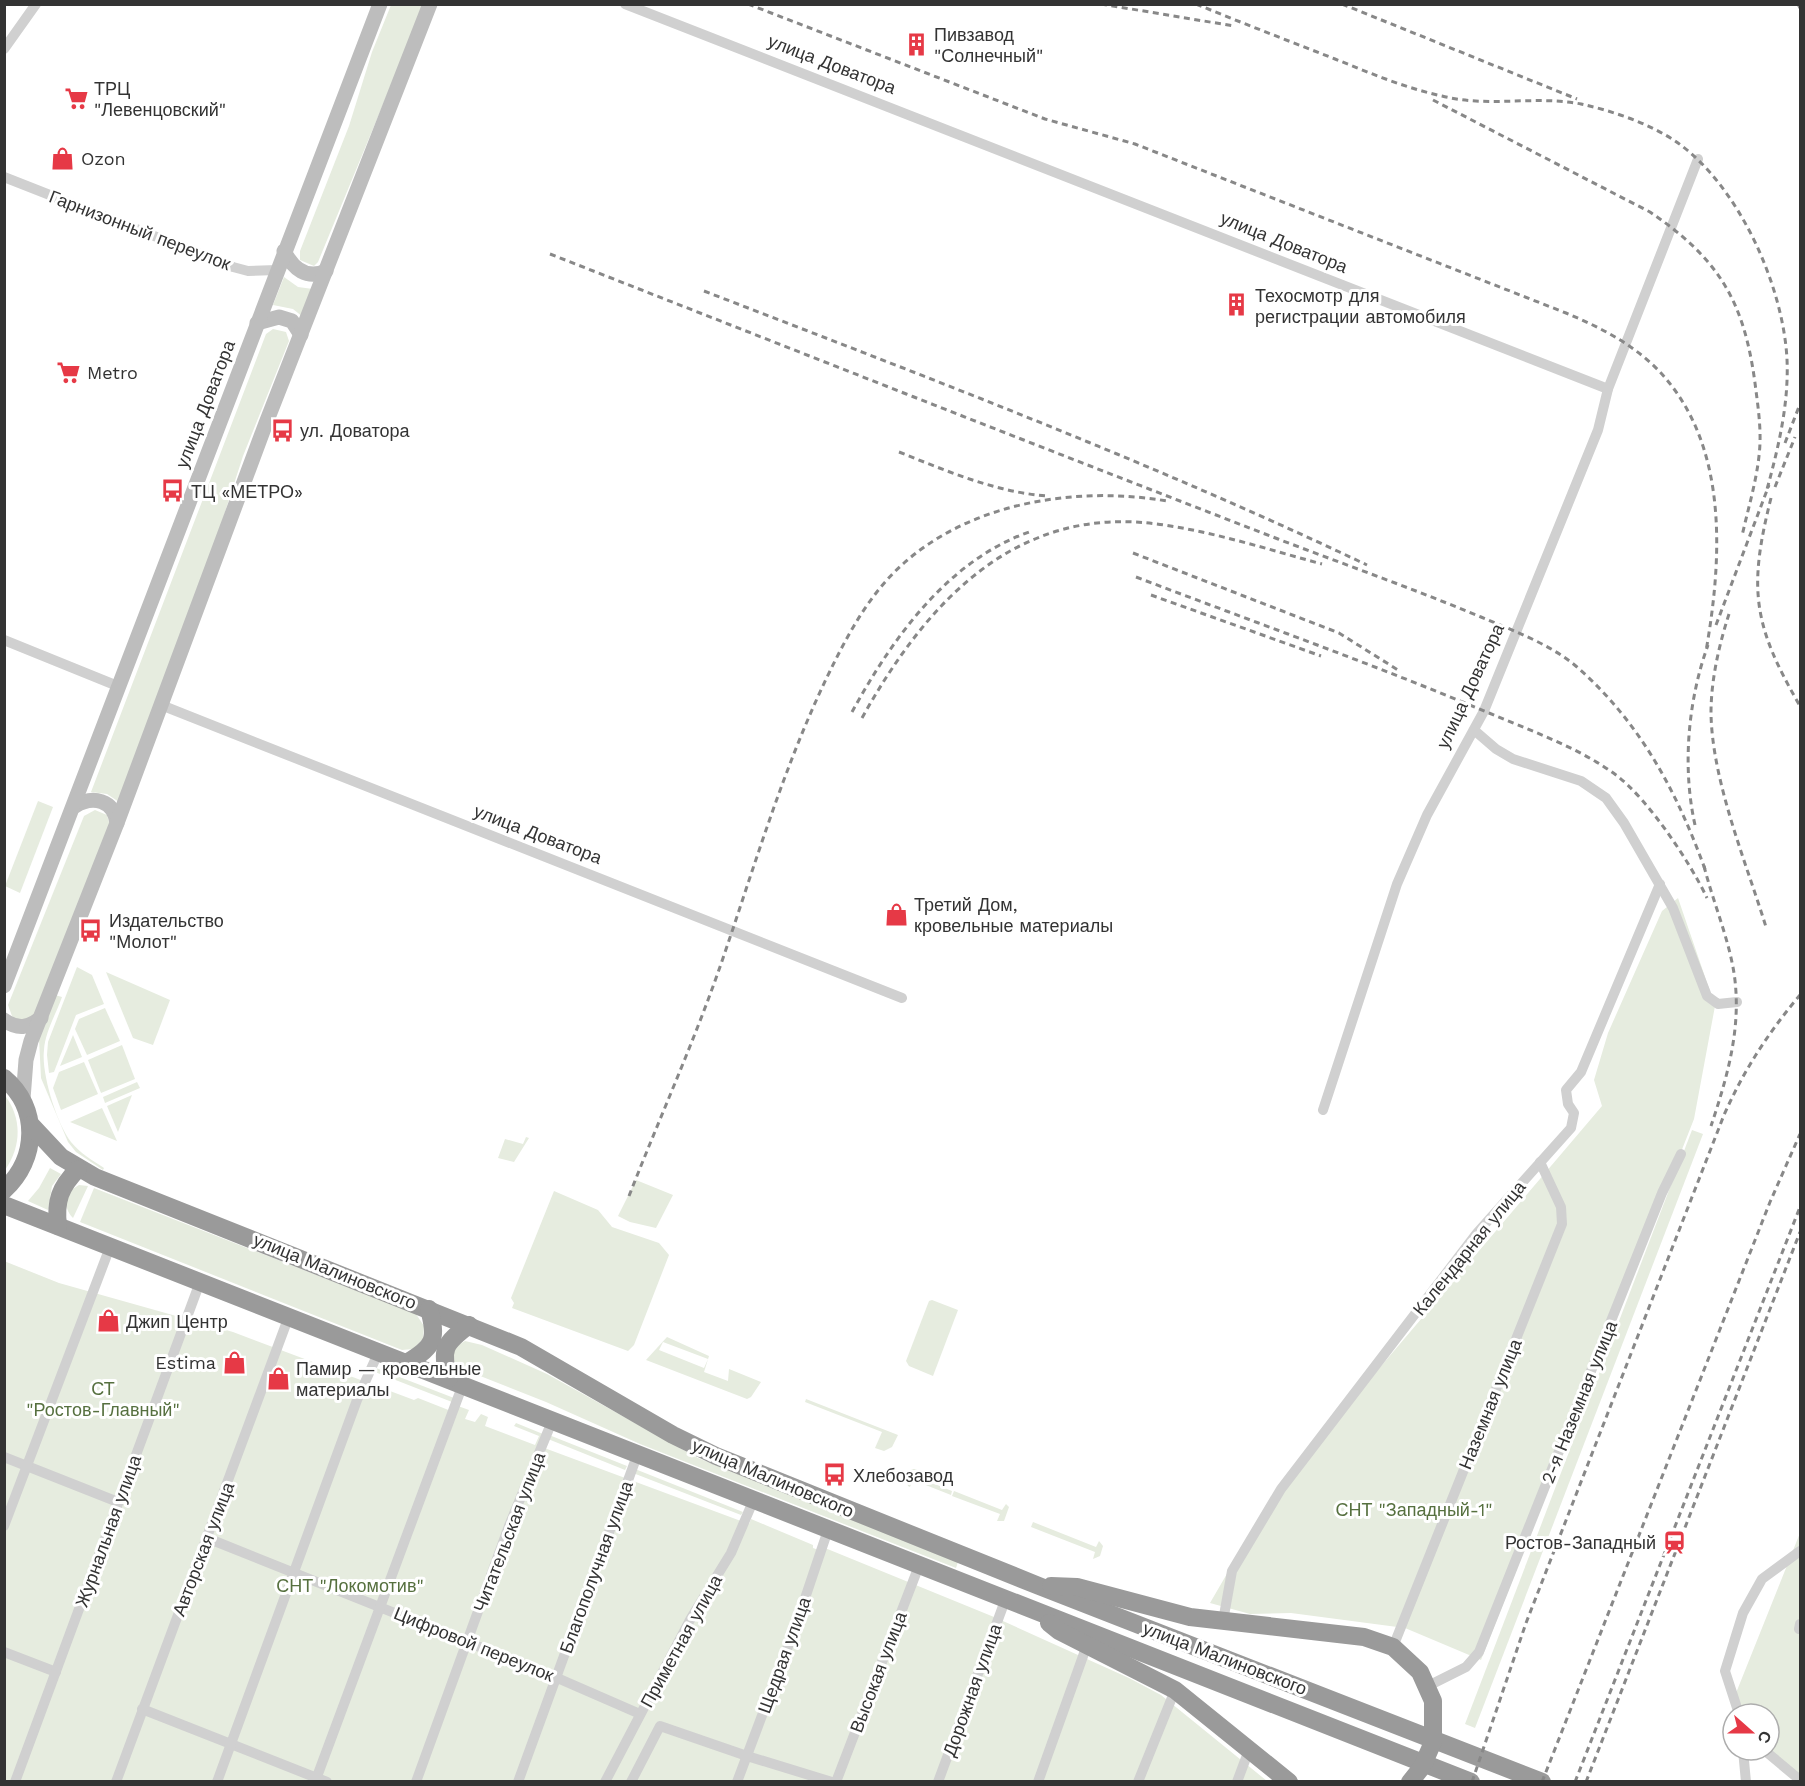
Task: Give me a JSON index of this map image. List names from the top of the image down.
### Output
{
  "streets": {
    "highway": ["улица Малиновского"],
    "street": [
      "улица Доватора",
      "Гарнизонный переулок",
      "Календарная улица",
      "2-я Наземная улица",
      "Наземная улица",
      "Журнальная улица",
      "Читательская улица",
      "Авторская улица",
      "Благополучная улица",
      "Приметная улица",
      "Цифровой переулок",
      "Щедрая улица",
      "Высокая улица",
      "Дорожная улица"
    ]
  },
  "crossings": [
    ["улица Доватора", "Гарнизонный переулок"],
    ["Календарная улица", "Наземная улица"],
    ["улица Малиновского", "Журнальная улица"],
    ["улица Малиновского", "Читательская улица"],
    ["улица Малиновского", "Авторская улица"],
    ["улица Малиновского", "Благополучная улица"],
    ["улица Малиновского", "Приметная улица"],
    ["улица Малиновского", "Щедрая улица"],
    ["улица Малиновского", "Высокая улица"],
    ["улица Малиновского", "Дорожная улица"],
    ["Читательская улица", "Цифровой переулок"],
    ["Авторская улица", "Цифровой переулок"],
    ["Благополучная улица", "Цифровой переулок"],
    ["Приметная улица", "Цифровой переулок"]
  ],
  "parks": ["СТ \"Ростов-Главный\"", "СНТ \"Западный-1\"", "СНТ \"Локомотив\""],
  "places": {
    "building": ["Пивзавод \"Солнечный\"", "Техосмотр для регистрации автомобиля"],
    "supermarket": ["ТРЦ \"Левенцовский\"", "Metro"],
    "shop": [
      "Ozon",
      "Третий Дом, кровельные материалы",
      "Джип Центр",
      "Estima",
      "Памир — кровельные материалы"
    ],
    "bus stop": [
      "ул. Доватора",
      "ТЦ «МЕТРО»",
      "Издательство \"Молот\"",
      "Хлебозавод"
    ],
    "station": ["Ростов-Западный"]
  },
  "north": "right"
}
